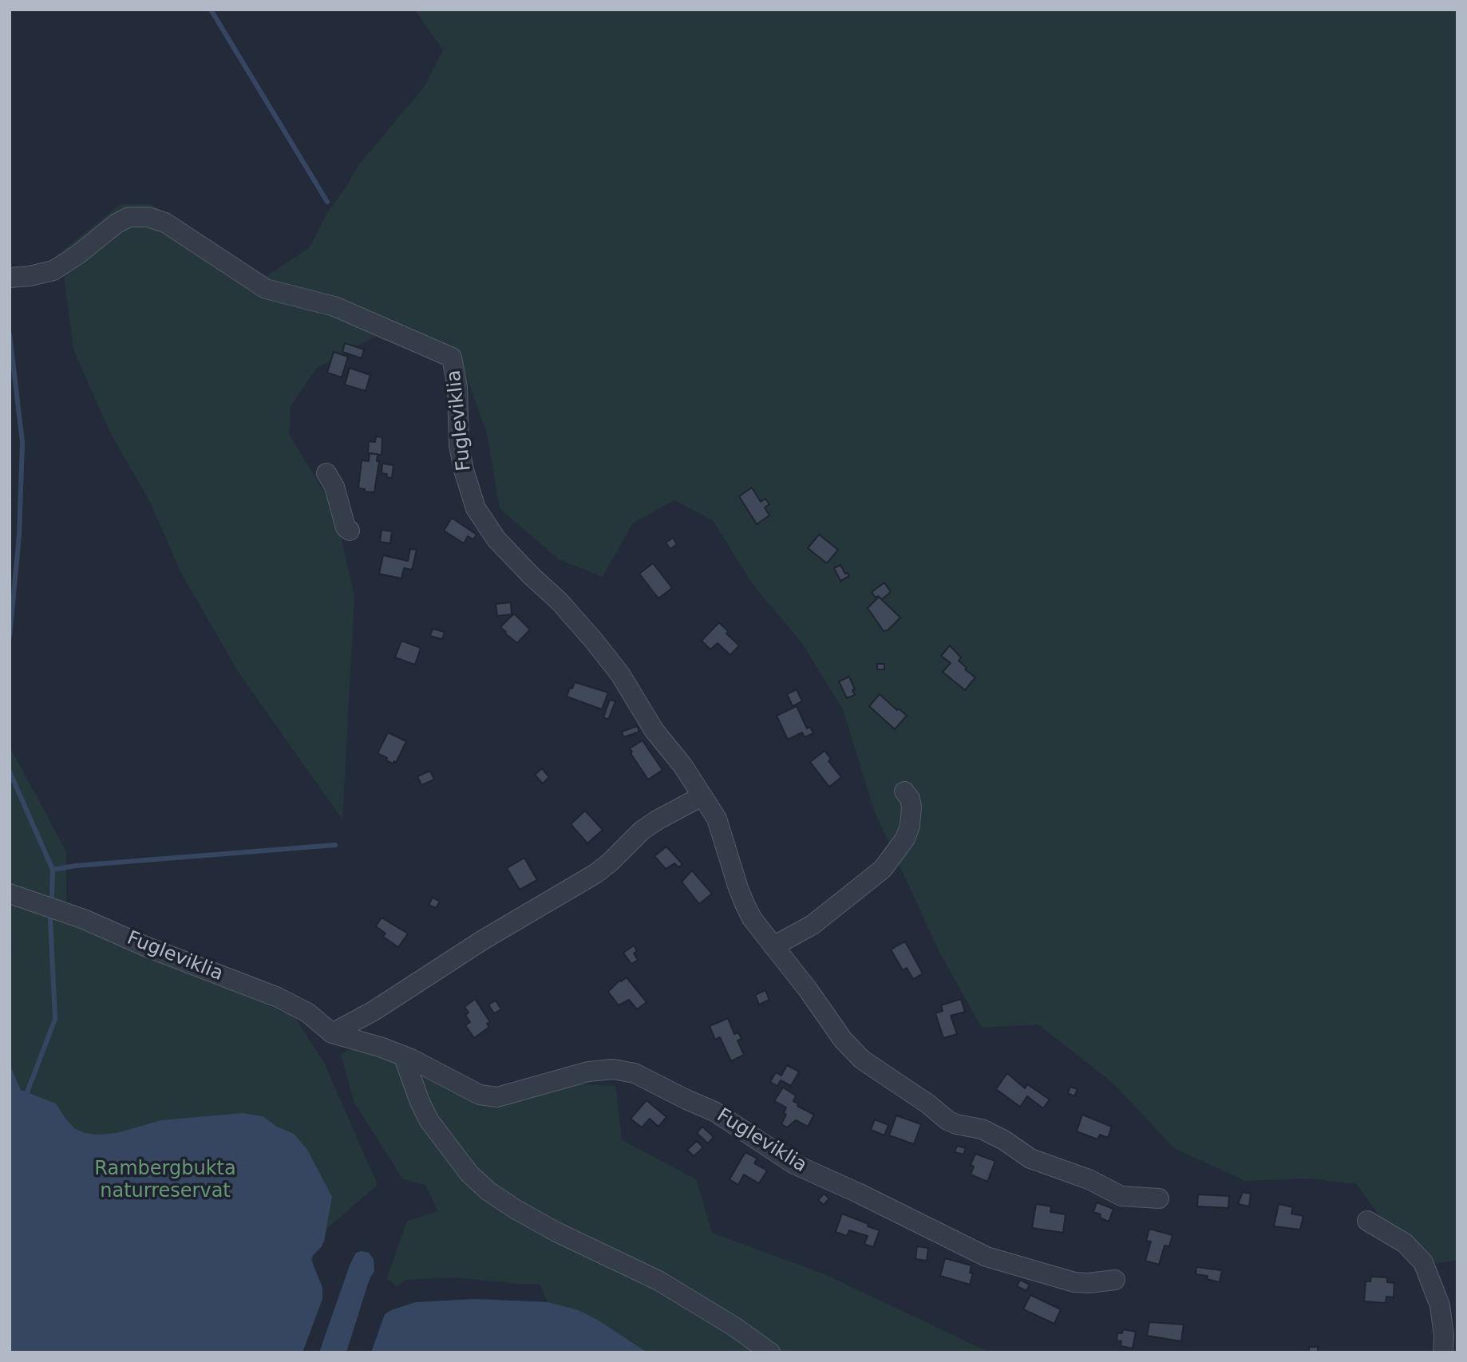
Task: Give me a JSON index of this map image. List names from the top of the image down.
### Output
{
  "streets": {
    "street": ["Fugleviklia"]
  },
  "parks": ["Rambergbukta naturreservat"]
}
